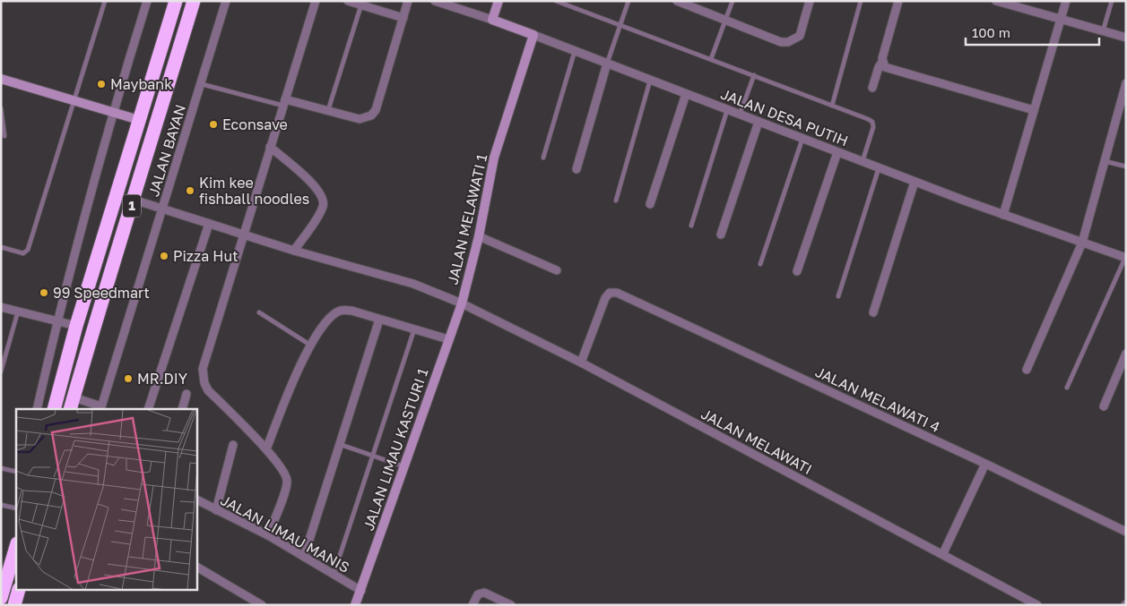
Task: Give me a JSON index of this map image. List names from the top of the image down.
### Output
{
  "streets": {
    "highway": ["1"],
    "street": [
      "JALAN DESA PUTIH",
      "JALAN BAYAN",
      "JALAN MELAWATI 1",
      "JALAN MELAWATI 4",
      "JALAN MELAWATI",
      "JALAN LIMAU KASTURI 1",
      "JALAN LIMAU MANIS"
    ]
  },
  "crossings": [
    ["JALAN DESA PUTIH", "JALAN MELAWATI 1"],
    ["JALAN BAYAN", "JALAN MELAWATI"],
    ["1", "JALAN MELAWATI"],
    ["JALAN MELAWATI 1", "JALAN MELAWATI"],
    ["JALAN MELAWATI 1", "JALAN LIMAU KASTURI 1"],
    ["JALAN MELAWATI 4", "JALAN MELAWATI"],
    ["JALAN MELAWATI", "JALAN LIMAU KASTURI 1"],
    ["JALAN LIMAU KASTURI 1", "JALAN LIMAU MANIS"]
  ],
  "places": [
    "Maybank",
    "Econsave",
    "Kim kee fishball noodles",
    "Pizza Hut",
    "99 Speedmart",
    "MR.DIY"
  ],
  "scale_bar": "100 m"
}
